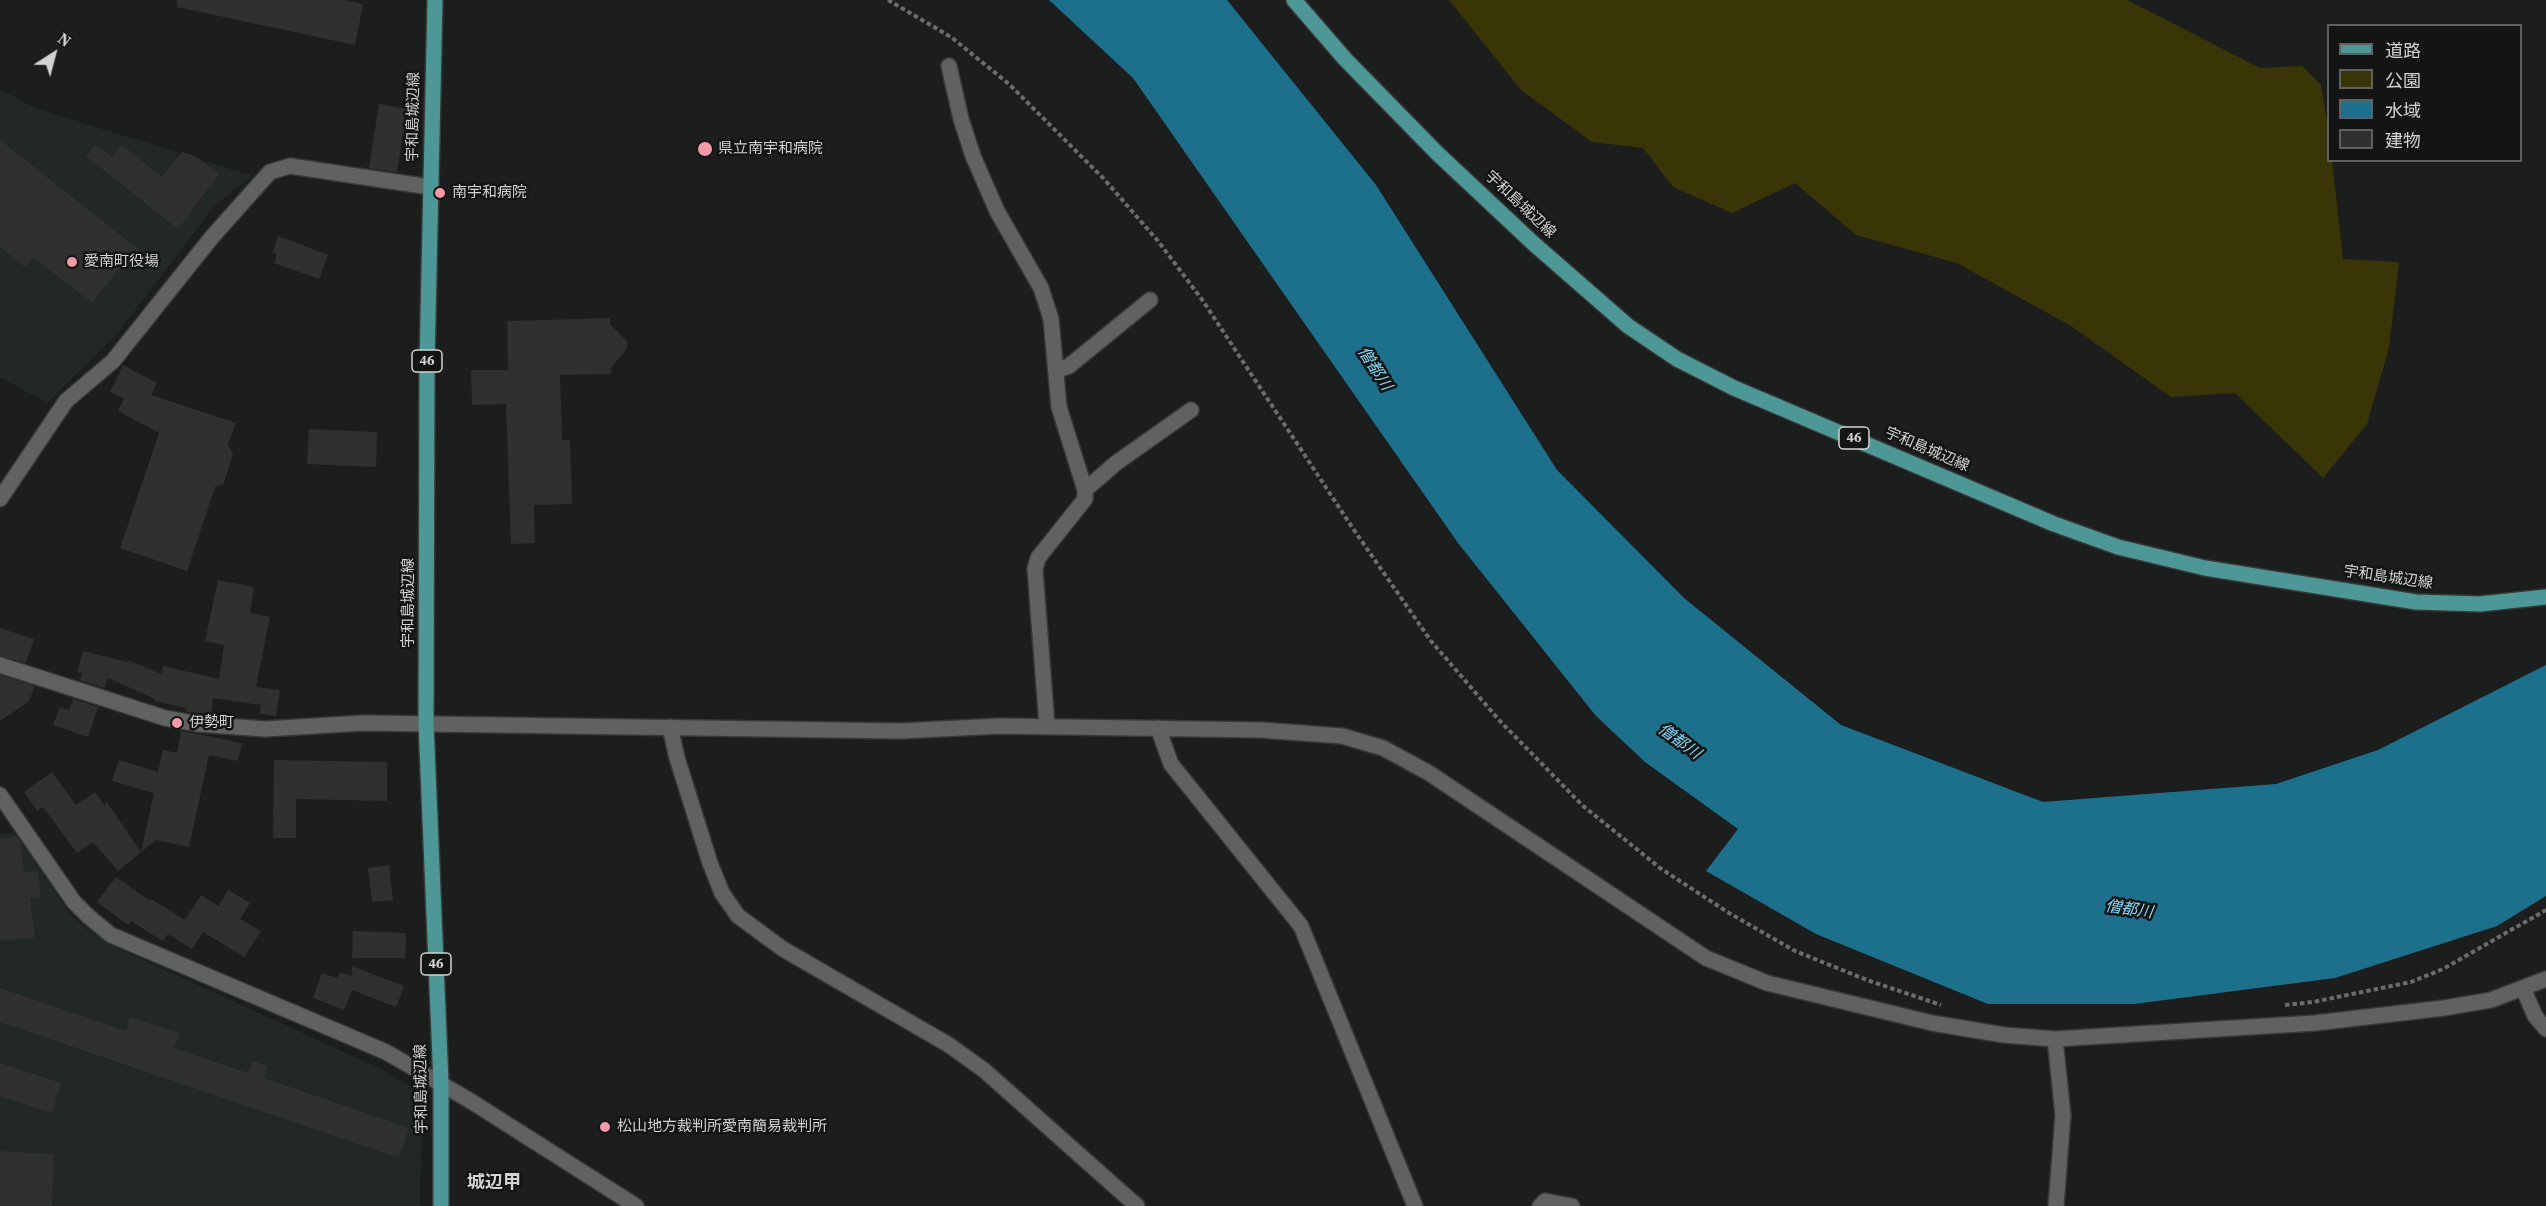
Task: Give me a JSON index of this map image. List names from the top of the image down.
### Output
{
  "streets": {
    "main road": ["宇和島城辺線", "46"]
  },
  "districts": ["城辺甲"],
  "water": ["僧都川"],
  "places": [
    "県立南宇和病院",
    "南宇和病院",
    "愛南町役場",
    "伊勢町",
    "松山地方裁判所愛南簡易裁判所"
  ],
  "legend": [
    "道路",
    "公園",
    "水域",
    "建物"
  ],
  "north": "top right"
}
